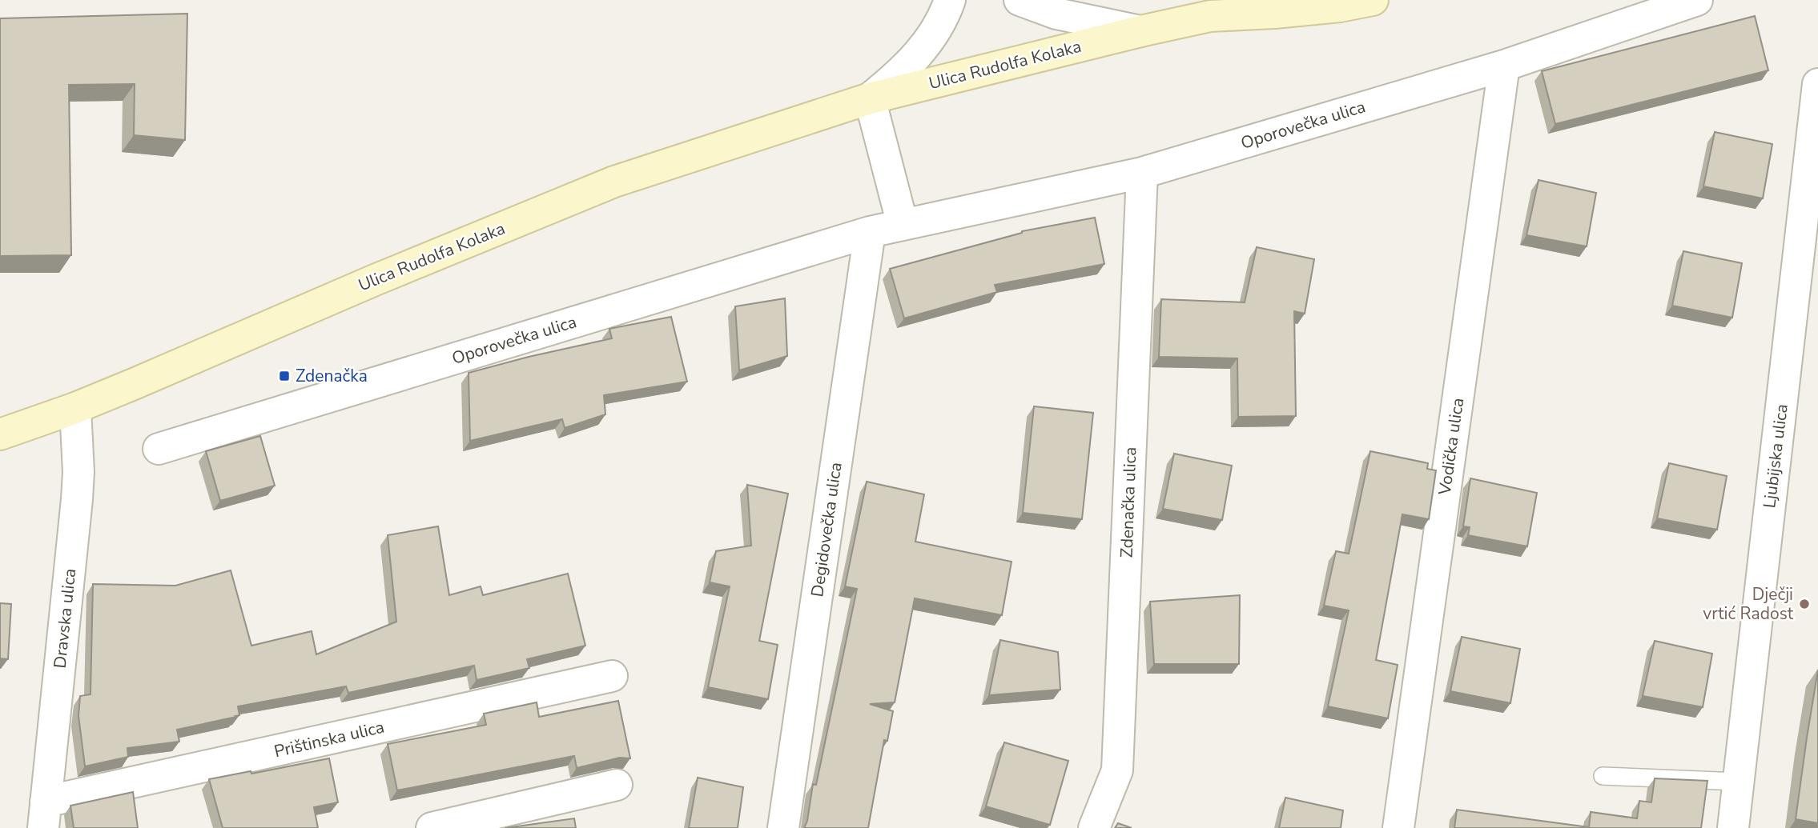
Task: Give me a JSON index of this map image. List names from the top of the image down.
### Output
{
  "streets": {
    "main road": ["Ulica Rudolfa Kolaka"],
    "street": [
      "Oporovečka ulica",
      "Vodička ulica",
      "Ljubijska ulica",
      "Zdenačka ulica",
      "Degidovečka ulica",
      "Dravska ulica",
      "Prištinska ulica"
    ]
  },
  "crossings": [
    ["Ulica Rudolfa Kolaka", "Dravska ulica"],
    ["Oporovečka ulica", "Vodička ulica"],
    ["Oporovečka ulica", "Zdenačka ulica"],
    ["Oporovečka ulica", "Degidovečka ulica"],
    ["Dravska ulica", "Prištinska ulica"]
  ],
  "places": {
    "transit": ["Zdenačka"],
    "other": ["Dječji vrtić Radost"]
  }
}
